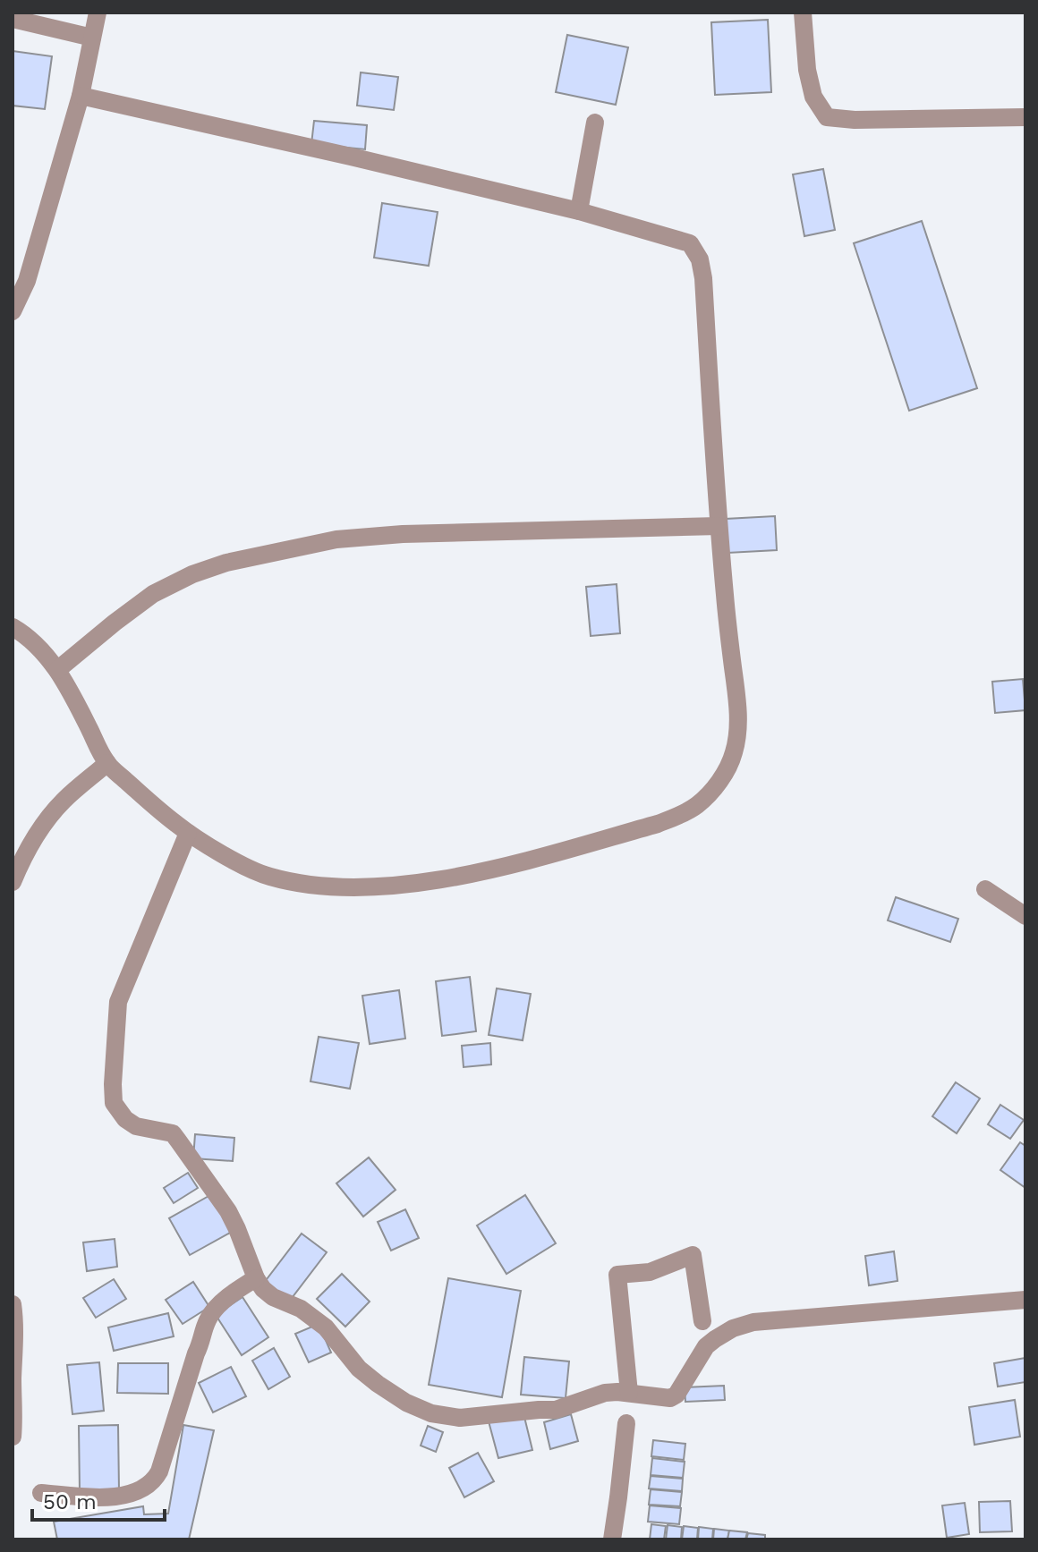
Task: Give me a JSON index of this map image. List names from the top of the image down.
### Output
{
  "scale_bar": "50 m"
}
